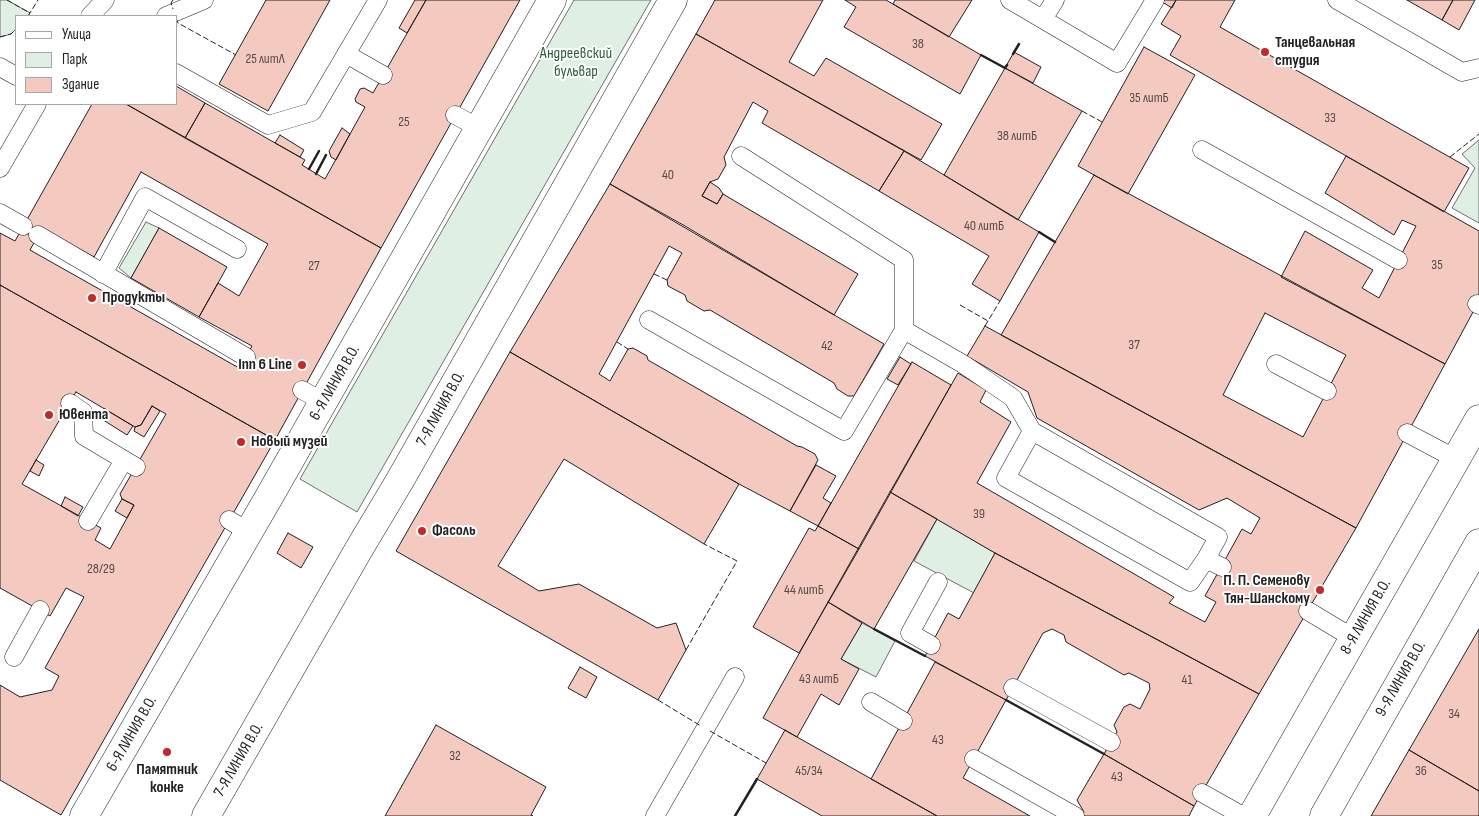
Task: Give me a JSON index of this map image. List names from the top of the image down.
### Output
{
  "streets": {
    "street": [
      "6-Я ЛИНИЯ В.О.",
      "7-Я ЛИНИЯ В.О.",
      "8-Я ЛИНИЯ В.О.",
      "9-Я ЛИНИЯ В.О."
    ]
  },
  "parks": ["Андреевский бульвар"],
  "places": [
    "Танцевальная студия",
    "Продукты",
    "Inn 6 Line",
    "Ювента",
    "Новый музей",
    "Фасоль",
    "П. П. Семенову Тян-Шанскому",
    "Памятник конке"
  ],
  "house_numbers": [
    "38",
    "25 литЛ",
    "35 литБ",
    "33",
    "25",
    "38 литБ",
    "40",
    "40 литБ",
    "35",
    "27",
    "37",
    "42",
    "39",
    "28/29",
    "44 литБ",
    "43 литБ",
    "41",
    "34",
    "43",
    "32",
    "45/34",
    "36",
    "43"
  ],
  "legend": ["Улица", "Парк", "Здание"]
}
